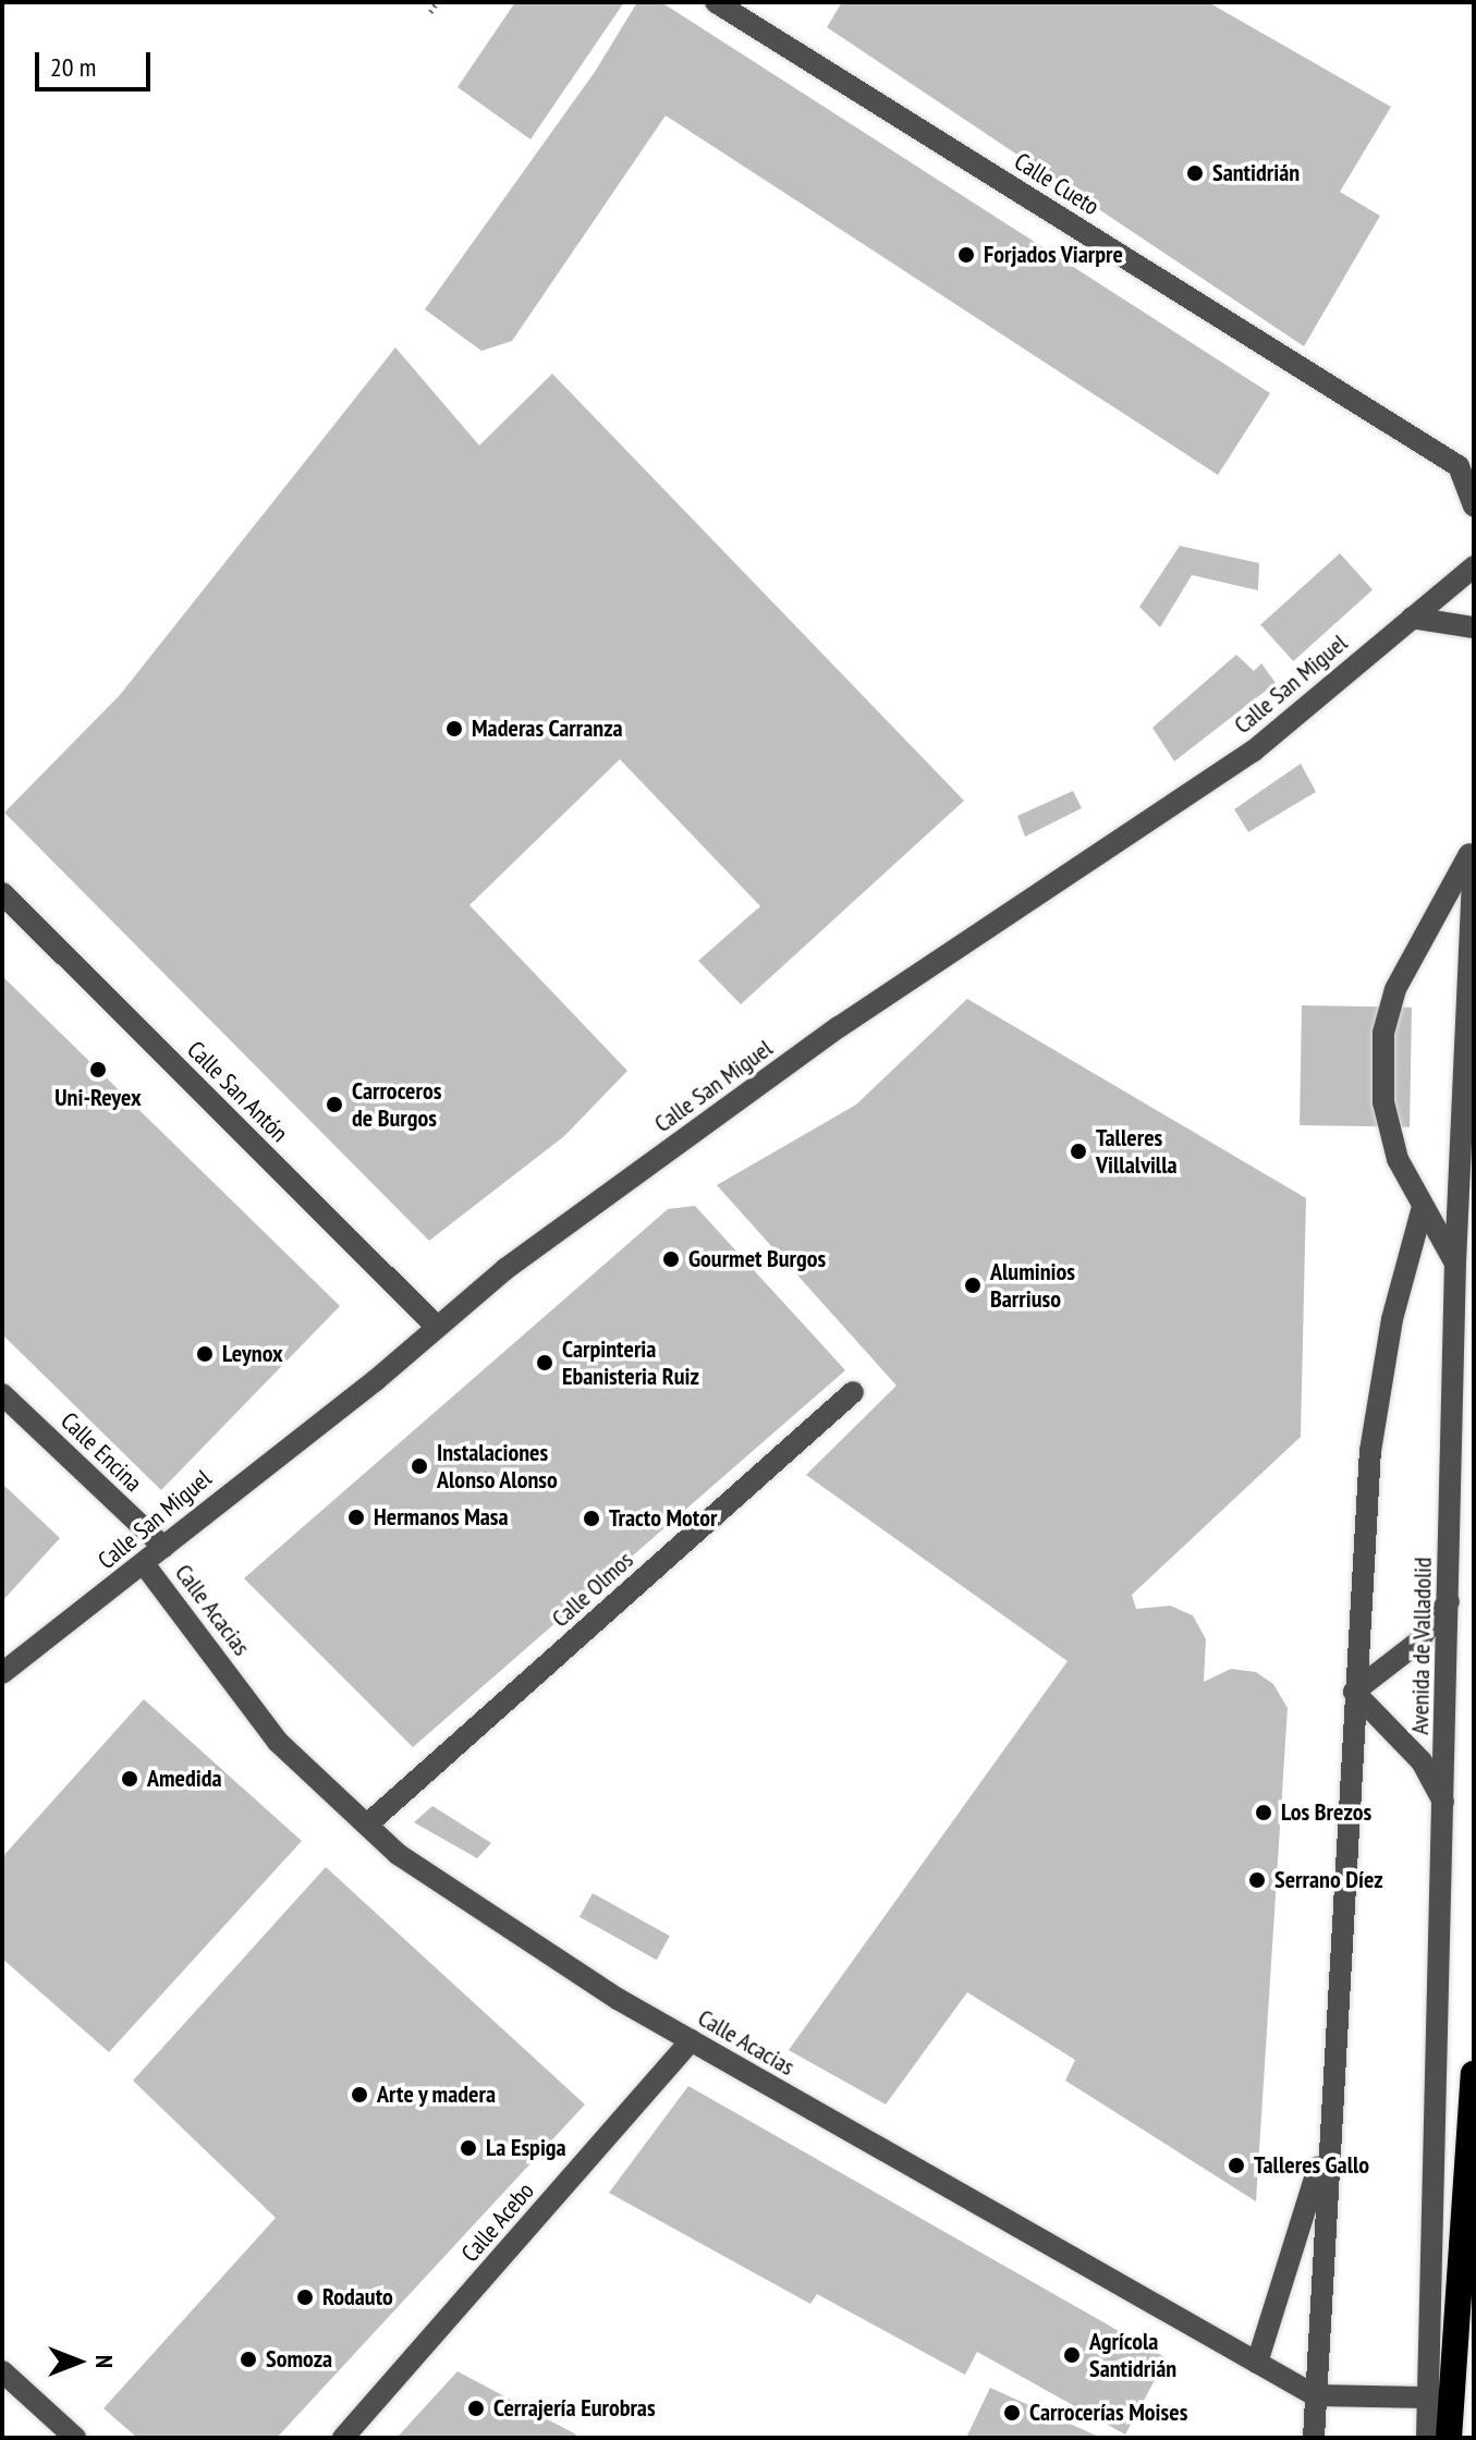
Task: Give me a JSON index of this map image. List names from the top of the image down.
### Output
{
  "streets": {
    "lane": [
      "Calle Cueto",
      "Calle San Miguel",
      "Calle San Antón",
      "Calle Encina",
      "Calle Olmos",
      "Calle Acacias",
      "Avenida de Valladolid",
      "Calle Acebo"
    ]
  },
  "crossings": [
    ["Calle San Miguel", "Calle San Antón"],
    ["Calle San Miguel", "Calle Encina"],
    ["Calle San Miguel", "Calle Acacias"],
    ["Calle Olmos", "Calle Acacias"],
    ["Calle Acacias", "Avenida de Valladolid"],
    ["Calle Acacias", "Calle Acebo"]
  ],
  "places": [
    "Santidrián",
    "Forjados Viarpre",
    "Maderas Carranza",
    "Uni-Reyex",
    "Carroceros de Burgos",
    "Talleres Villalvilla",
    "Gourmet Burgos",
    "Aluminios Barriuso",
    "Leynox",
    "Carpinteria Ebanisteria Ruiz",
    "Instalaciones Alonso Alonso",
    "Hermanos Masa",
    "Tracto Motor",
    "Amedida",
    "Los Brezos",
    "Serrano Díez",
    "Arte y madera",
    "La Espiga",
    "Talleres Gallo",
    "Rodauto",
    "Agrícola Santidrián",
    "Somoza",
    "Cerrajería Eurobras",
    "Carrocerías Moises"
  ],
  "scale_bar": "20 m",
  "north": "right"
}
